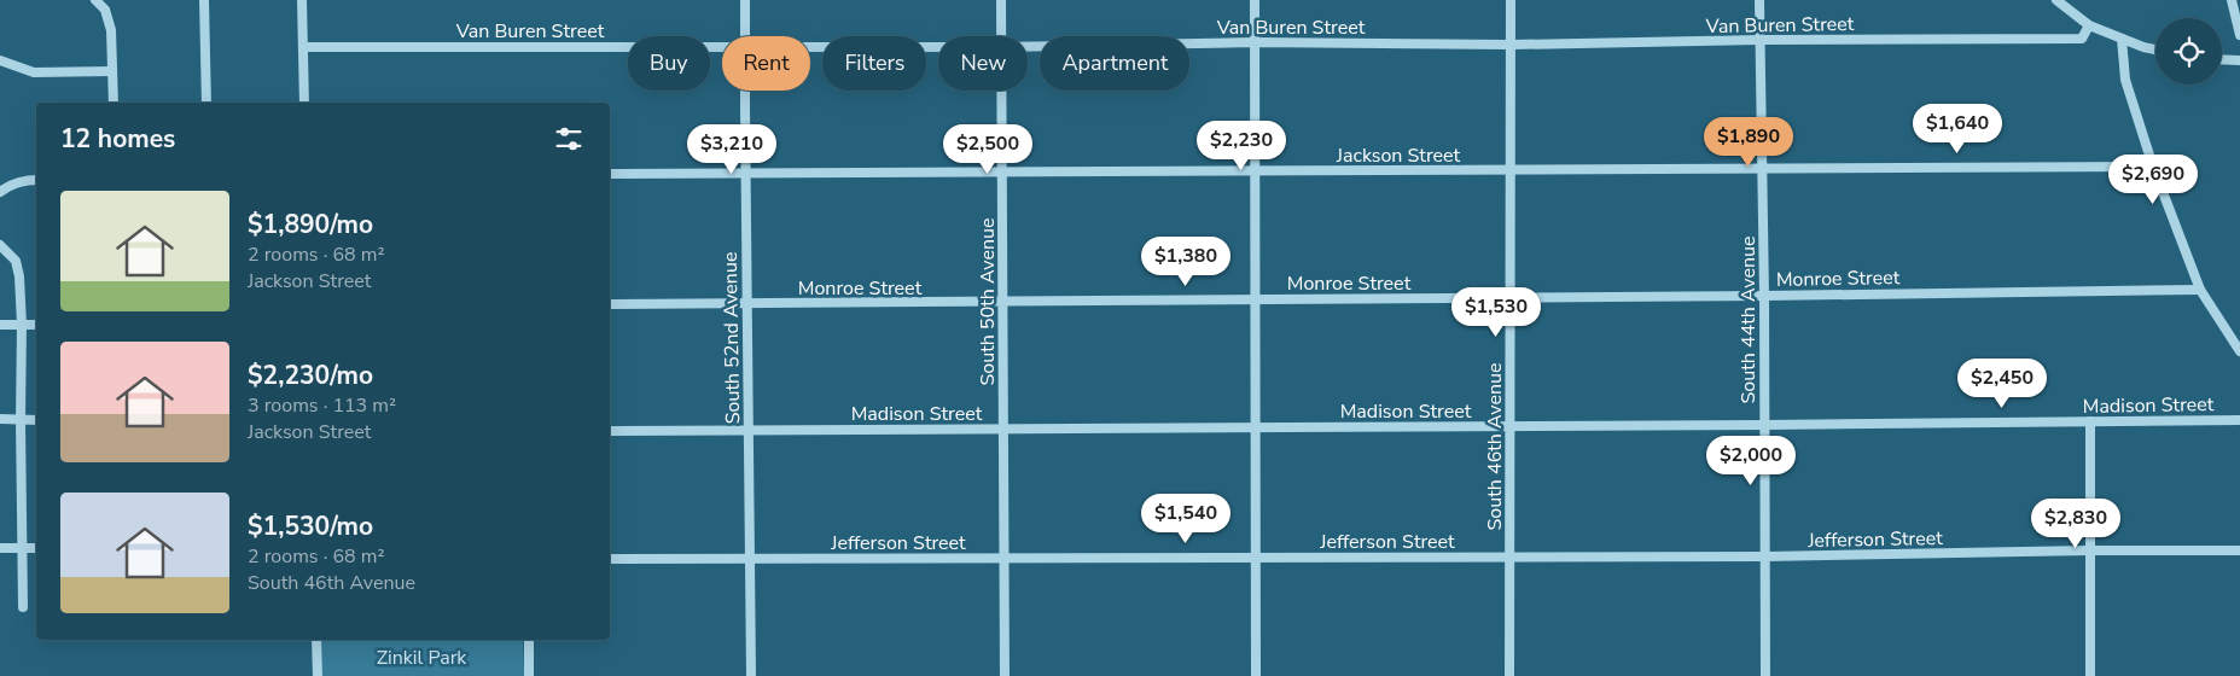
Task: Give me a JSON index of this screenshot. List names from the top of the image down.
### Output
{
  "streets": {
    "street": [
      "Van Buren Street",
      "Jackson Street",
      "Monroe Street",
      "South 50th Avenue",
      "South 44th Avenue",
      "South 52nd Avenue",
      "Madison Street",
      "South 46th Avenue",
      "Jefferson Street"
    ]
  },
  "crossings": [
    ["Van Buren Street", "South 44th Avenue"],
    ["Van Buren Street", "South 46th Avenue"],
    ["Jackson Street", "South 50th Avenue"],
    ["Jackson Street", "South 44th Avenue"],
    ["Jackson Street", "South 52nd Avenue"],
    ["Jackson Street", "South 46th Avenue"],
    ["Monroe Street", "South 50th Avenue"],
    ["Monroe Street", "South 44th Avenue"],
    ["Monroe Street", "South 52nd Avenue"],
    ["Monroe Street", "South 46th Avenue"],
    ["South 50th Avenue", "Madison Street"],
    ["South 50th Avenue", "Jefferson Street"],
    ["South 44th Avenue", "Madison Street"],
    ["South 44th Avenue", "Jefferson Street"],
    ["South 52nd Avenue", "Madison Street"],
    ["South 52nd Avenue", "Jefferson Street"],
    ["Madison Street", "South 46th Avenue"],
    ["South 46th Avenue", "Jefferson Street"]
  ],
  "parks": ["Zinkil Park"],
  "page": {
    "chip": [
      "Buy",
      "Rent",
      "Filters",
      "New",
      "Apartment"
    ],
    "heading": "12 homes",
    "price": [
      "$1,640",
      "$1,890",
      "$2,230",
      "$3,210",
      "$2,500",
      "$2,690",
      "$1,380",
      "$1,530",
      "$2,450",
      "$2,000",
      "$1,540",
      "$2,830"
    ],
    "list": [
      {
        "name": "$1,890/mo",
        "note": "2 rooms · 68 m² · Jackson Street"
      },
      {
        "name": "$2,230/mo",
        "note": "3 rooms · 113 m² · Jackson Street"
      },
      {
        "name": "$1,530/mo",
        "note": "2 rooms · 68 m² · South 46th Avenue"
      }
    ]
  }
}
